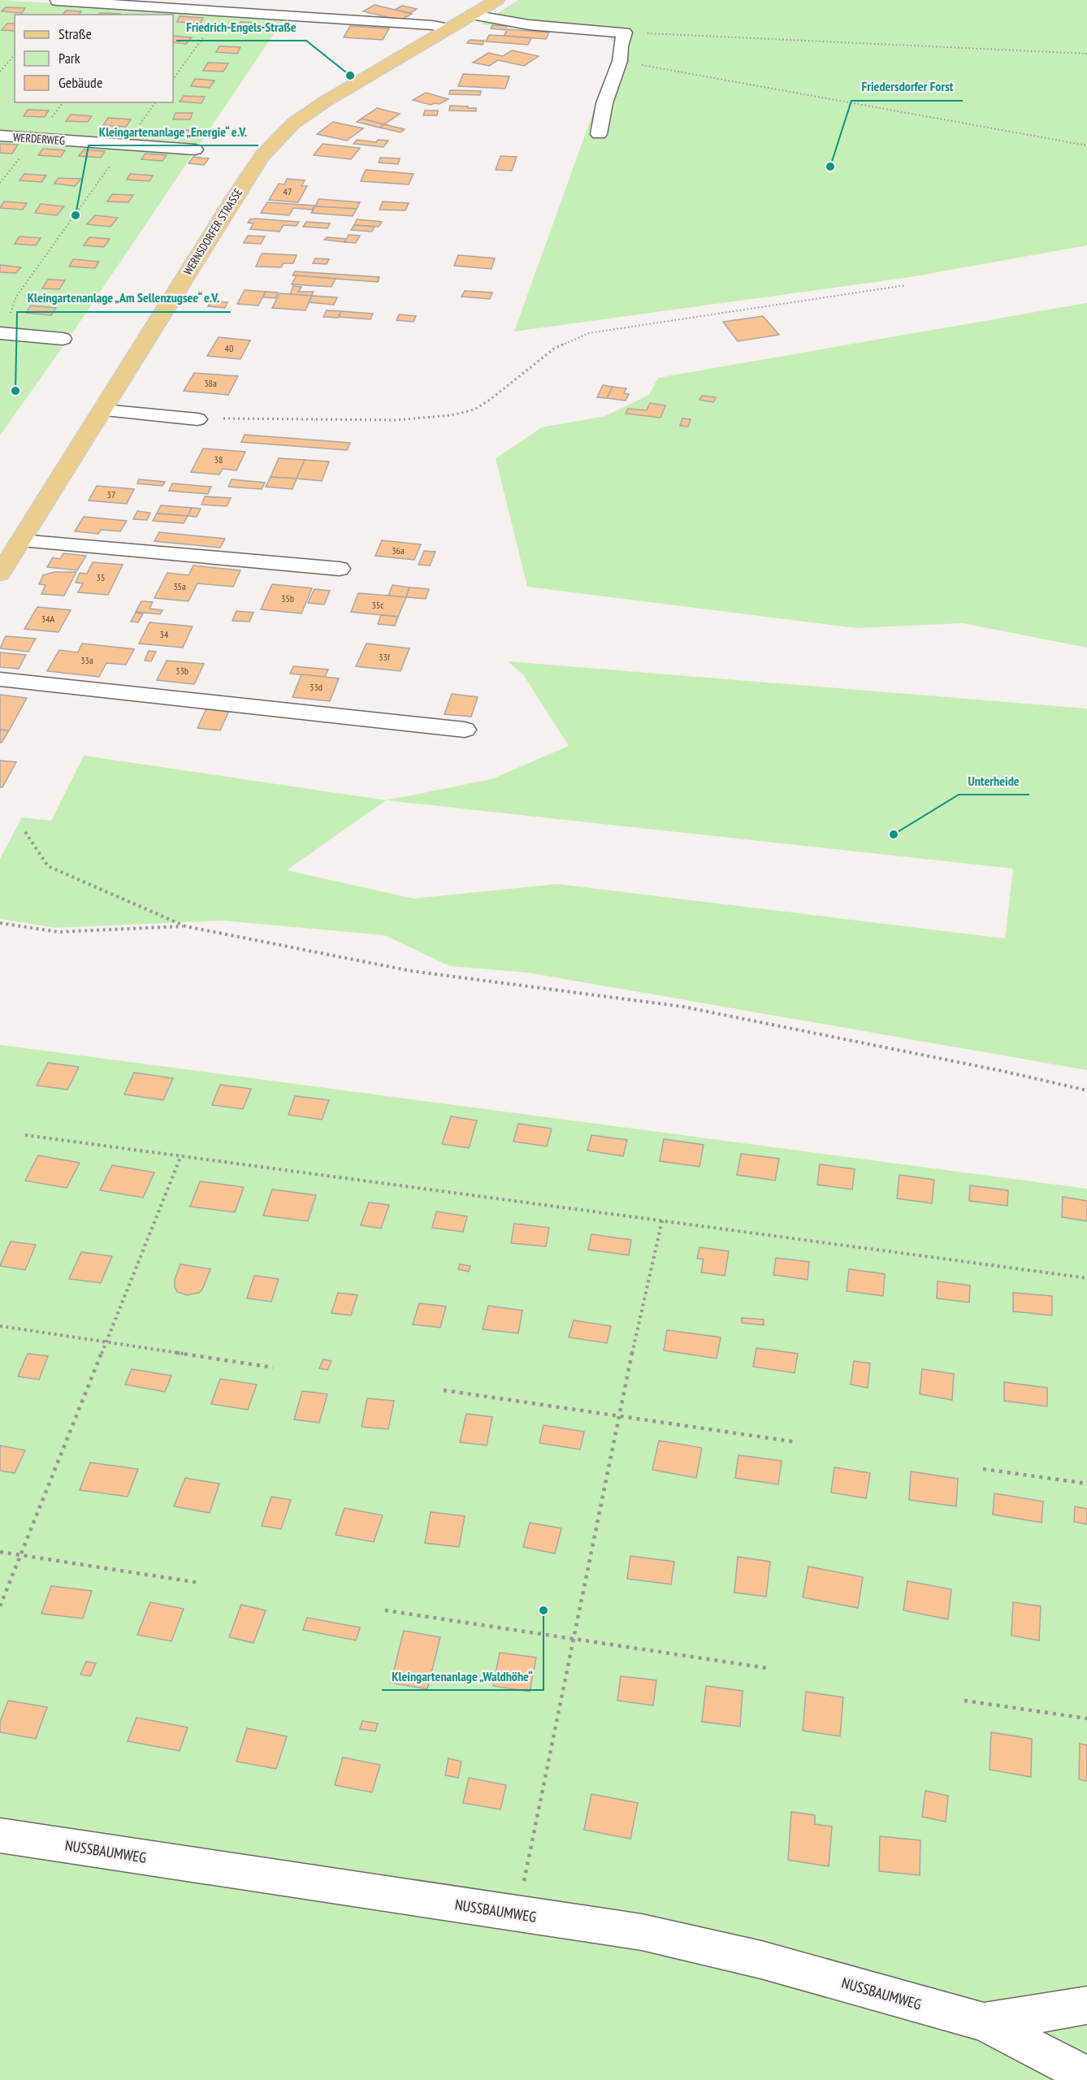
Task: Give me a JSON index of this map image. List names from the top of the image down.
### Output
{
  "streets": {
    "main road": ["WERNSDORFER STRASSE"],
    "lane": ["WERDERWEG", "NUSSBAUMWEG"]
  },
  "places": [
    "Friedrich-Engels-Straße",
    "Friedersdorfer Forst",
    "Kleingartenanlage „Energie“ e.V.",
    "Kleingartenanlage „Am Sellenzugsee“ e.V.",
    "Unterheide",
    "Kleingartenanlage „Waldhöhe“"
  ],
  "house_numbers": [
    "47",
    "40",
    "38a",
    "38",
    "37",
    "36a",
    "35",
    "35a",
    "35b",
    "35c",
    "34A",
    "34",
    "33f",
    "33a",
    "33b",
    "33d"
  ],
  "legend": ["Straße", "Park", "Gebäude"]
}
